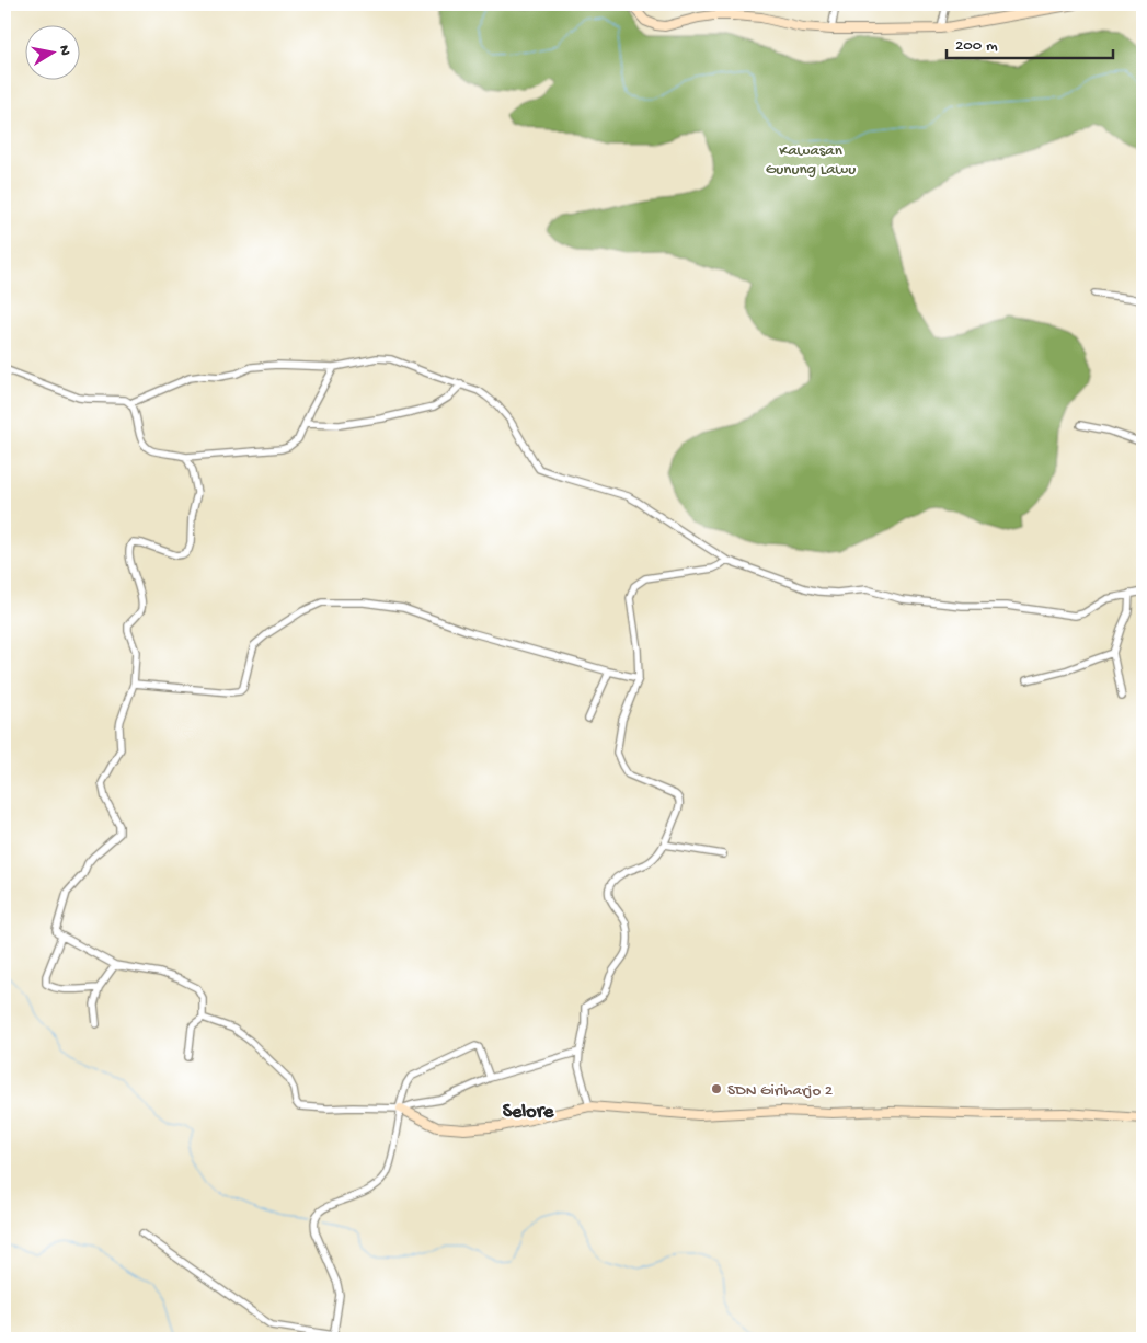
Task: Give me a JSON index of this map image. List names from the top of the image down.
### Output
{
  "districts": ["Selore"],
  "parks": ["Kawasan Gunung Lawu"],
  "places": ["SDN Giriharjo 2"],
  "scale_bar": "200 m",
  "north": "right"
}
